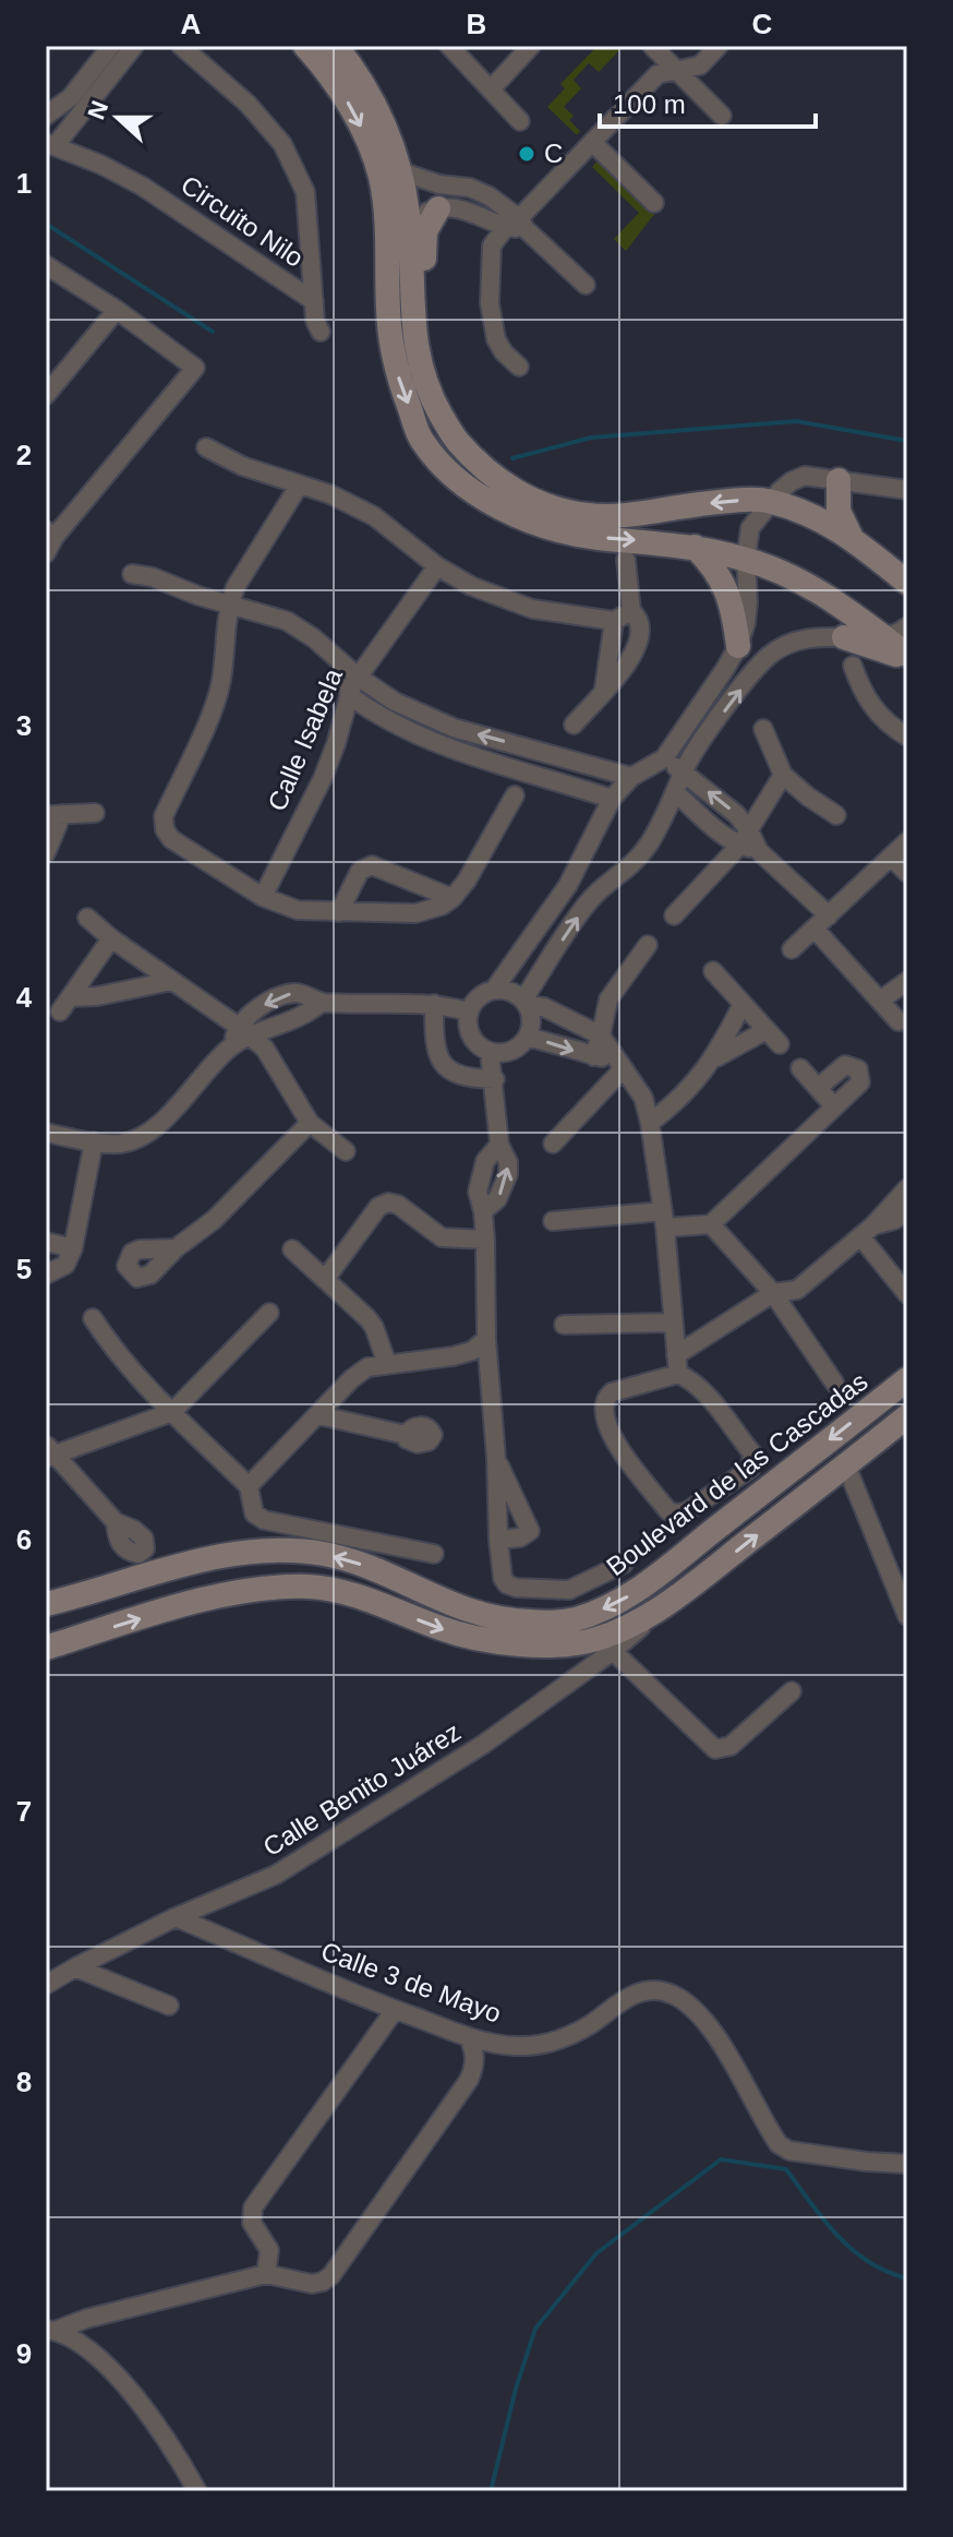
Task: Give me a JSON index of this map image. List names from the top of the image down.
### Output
{
  "streets": {
    "main road": ["Boulevard de las Cascadas"],
    "street": [
      "Circuito Nilo",
      "Calle Isabela",
      "Calle Benito Juárez",
      "Calle 3 de Mayo"
    ]
  },
  "crossings": [
    ["Calle Benito Juárez", "Calle 3 de Mayo"]
  ],
  "places": ["C"],
  "scale_bar": "100 m",
  "north": "left",
  "grid": {
    "columns": ["A", "B", "C"],
    "rows": [
      "1",
      "2",
      "3",
      "4",
      "5",
      "6",
      "7",
      "8",
      "9"
    ]
  }
}
